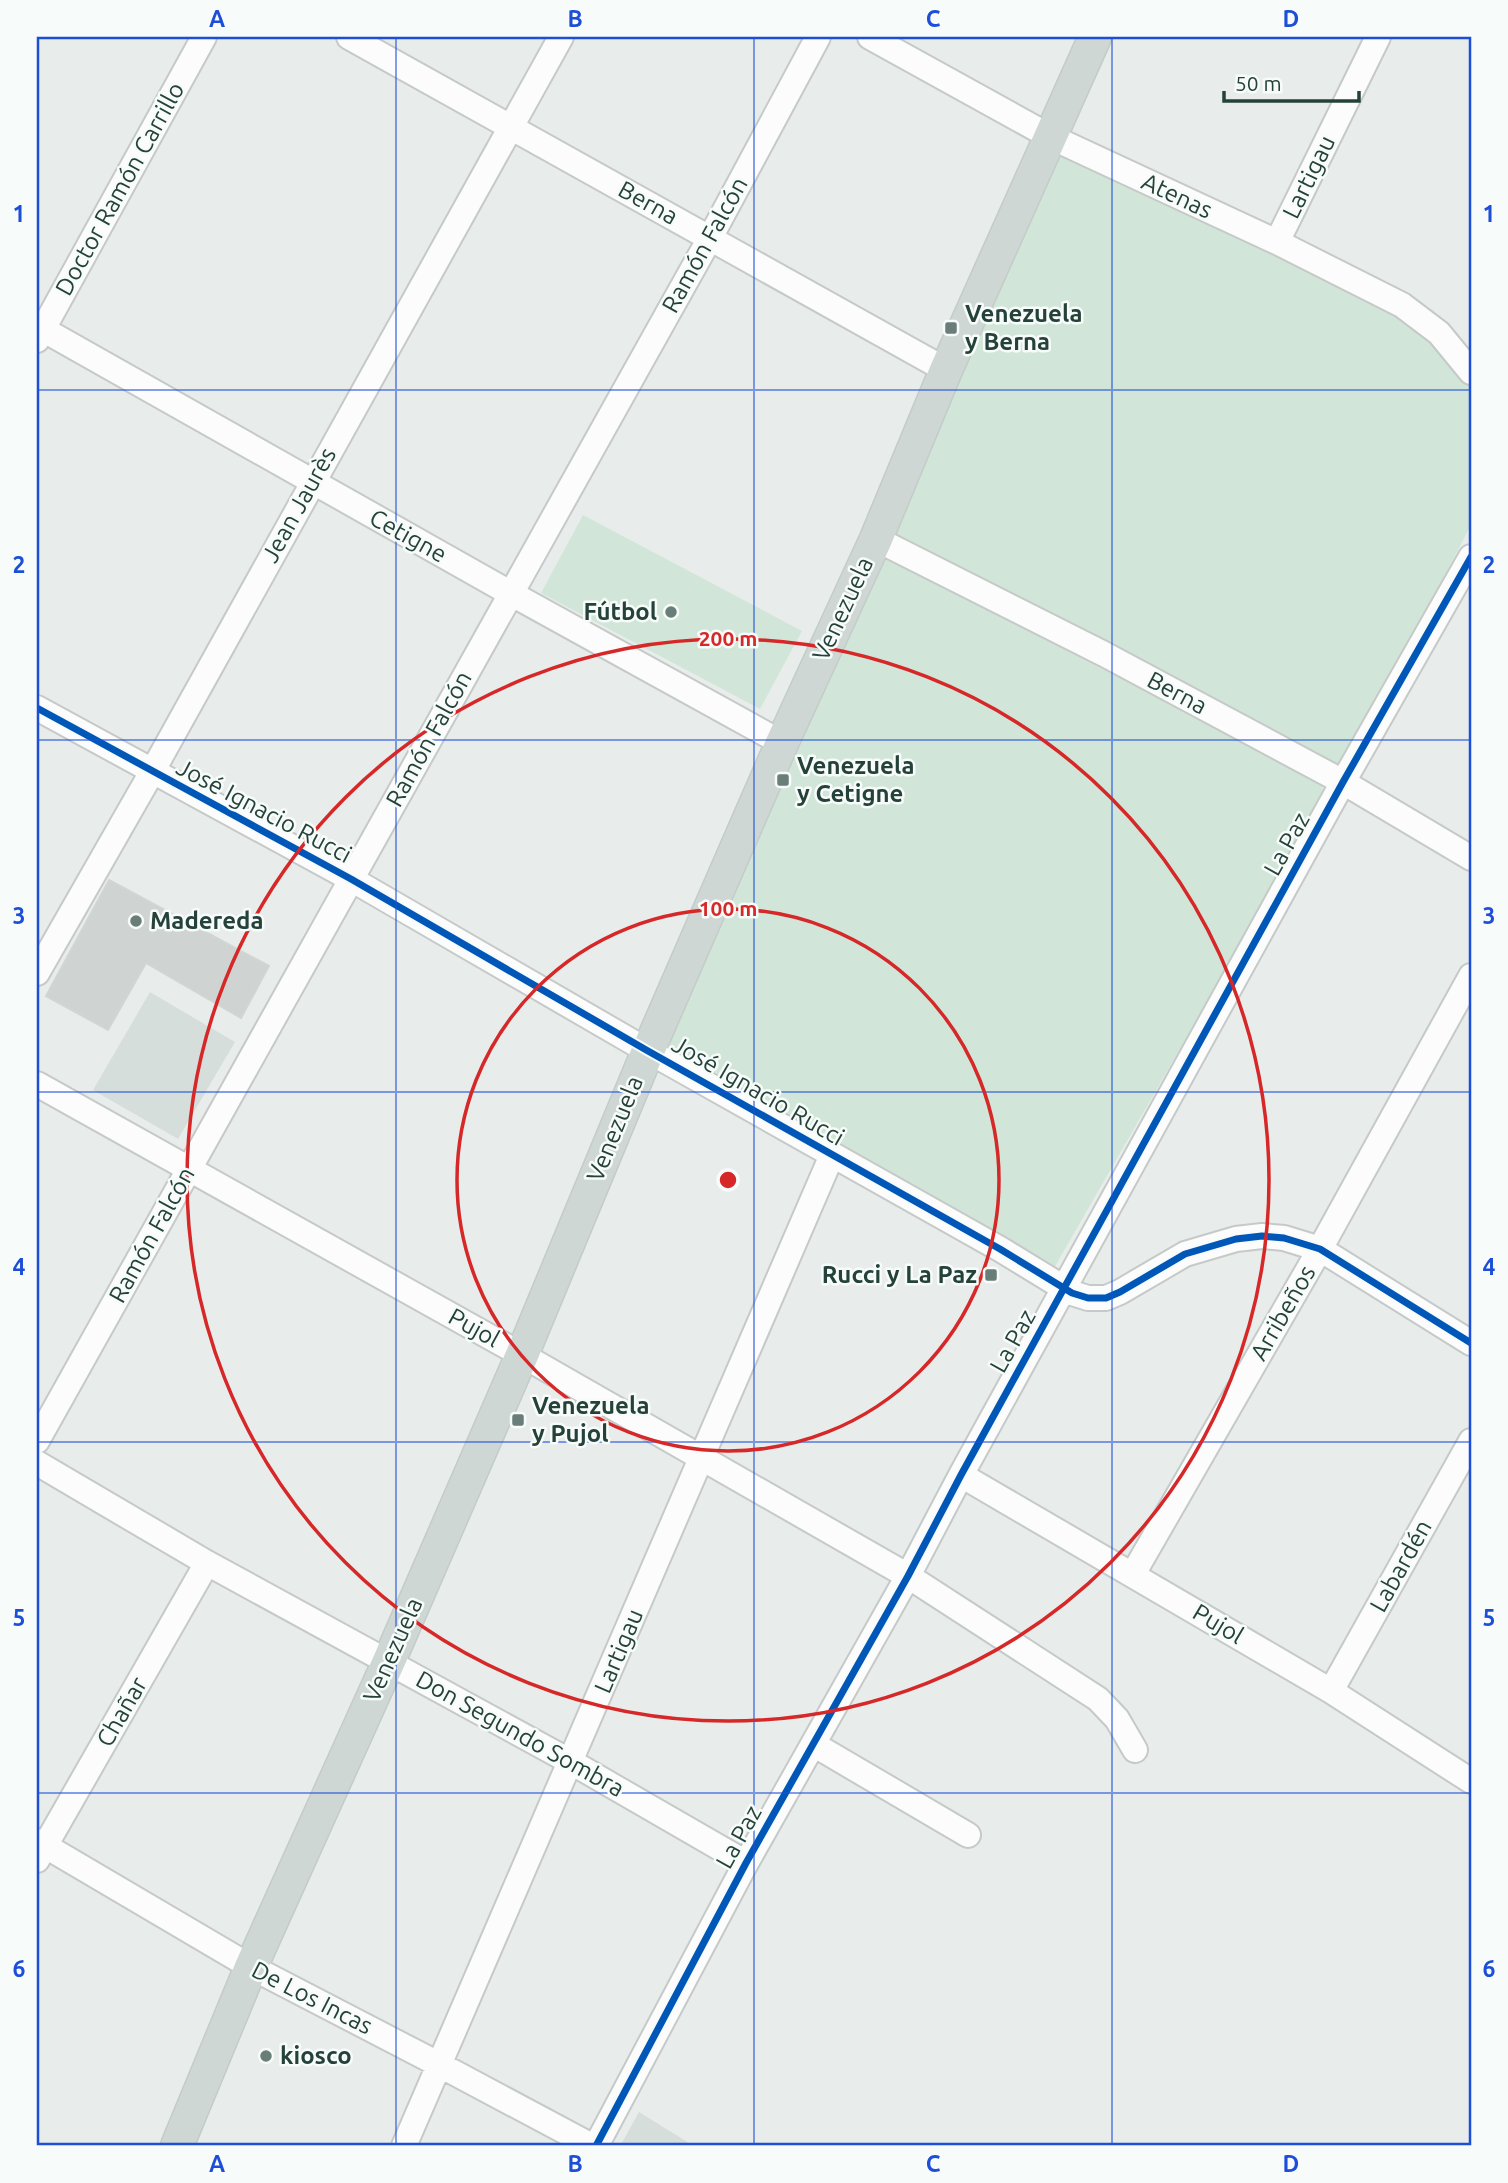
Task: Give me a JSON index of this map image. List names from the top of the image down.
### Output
{
  "streets": {
    "main road": ["Venezuela"],
    "street": [
      "Lartigau",
      "Doctor Ramón Carrillo",
      "Atenas",
      "Berna",
      "Ramón Falcón",
      "Jean Jaurès",
      "Cetigne",
      "José Ignacio Rucci",
      "La Paz",
      "Arribeños",
      "Pujol",
      "Labardén",
      "Chañar",
      "Don Segundo Sombra",
      "De Los Incas"
    ]
  },
  "crossings": [
    ["Lartigau", "Atenas"],
    ["Lartigau", "José Ignacio Rucci"],
    ["Lartigau", "Pujol"],
    ["Lartigau", "Don Segundo Sombra"],
    ["Lartigau", "De Los Incas"],
    ["Doctor Ramón Carrillo", "Cetigne"],
    ["Atenas", "Venezuela"],
    ["Berna", "Ramón Falcón"],
    ["Berna", "Jean Jaurès"],
    ["Berna", "Venezuela"],
    ["Berna", "La Paz"],
    ["Ramón Falcón", "Cetigne"],
    ["Ramón Falcón", "José Ignacio Rucci"],
    ["Ramón Falcón", "Pujol"],
    ["Jean Jaurès", "Cetigne"],
    ["Jean Jaurès", "José Ignacio Rucci"],
    ["Cetigne", "Venezuela"],
    ["Venezuela", "José Ignacio Rucci"],
    ["Venezuela", "Pujol"],
    ["Venezuela", "Don Segundo Sombra"],
    ["Venezuela", "De Los Incas"],
    ["José Ignacio Rucci", "La Paz"],
    ["José Ignacio Rucci", "Arribeños"],
    ["La Paz", "Pujol"],
    ["La Paz", "Don Segundo Sombra"],
    ["La Paz", "De Los Incas"],
    ["Arribeños", "Pujol"],
    ["Pujol", "Labardén"],
    ["Chañar", "Don Segundo Sombra"],
    ["Chañar", "De Los Incas"]
  ],
  "places": {
    "transit": [
      "Venezuela y Berna",
      "Venezuela y Cetigne",
      "Rucci y La Paz",
      "Venezuela y Pujol"
    ],
    "other": ["Fútbol", "Madereda", "kiosco"]
  },
  "scale_bar": "50 m",
  "grid": {
    "columns": [
      "A",
      "B",
      "C",
      "D"
    ],
    "rows": [
      "1",
      "2",
      "3",
      "4",
      "5",
      "6"
    ]
  },
  "rings": ["200 m", "100 m"]
}
